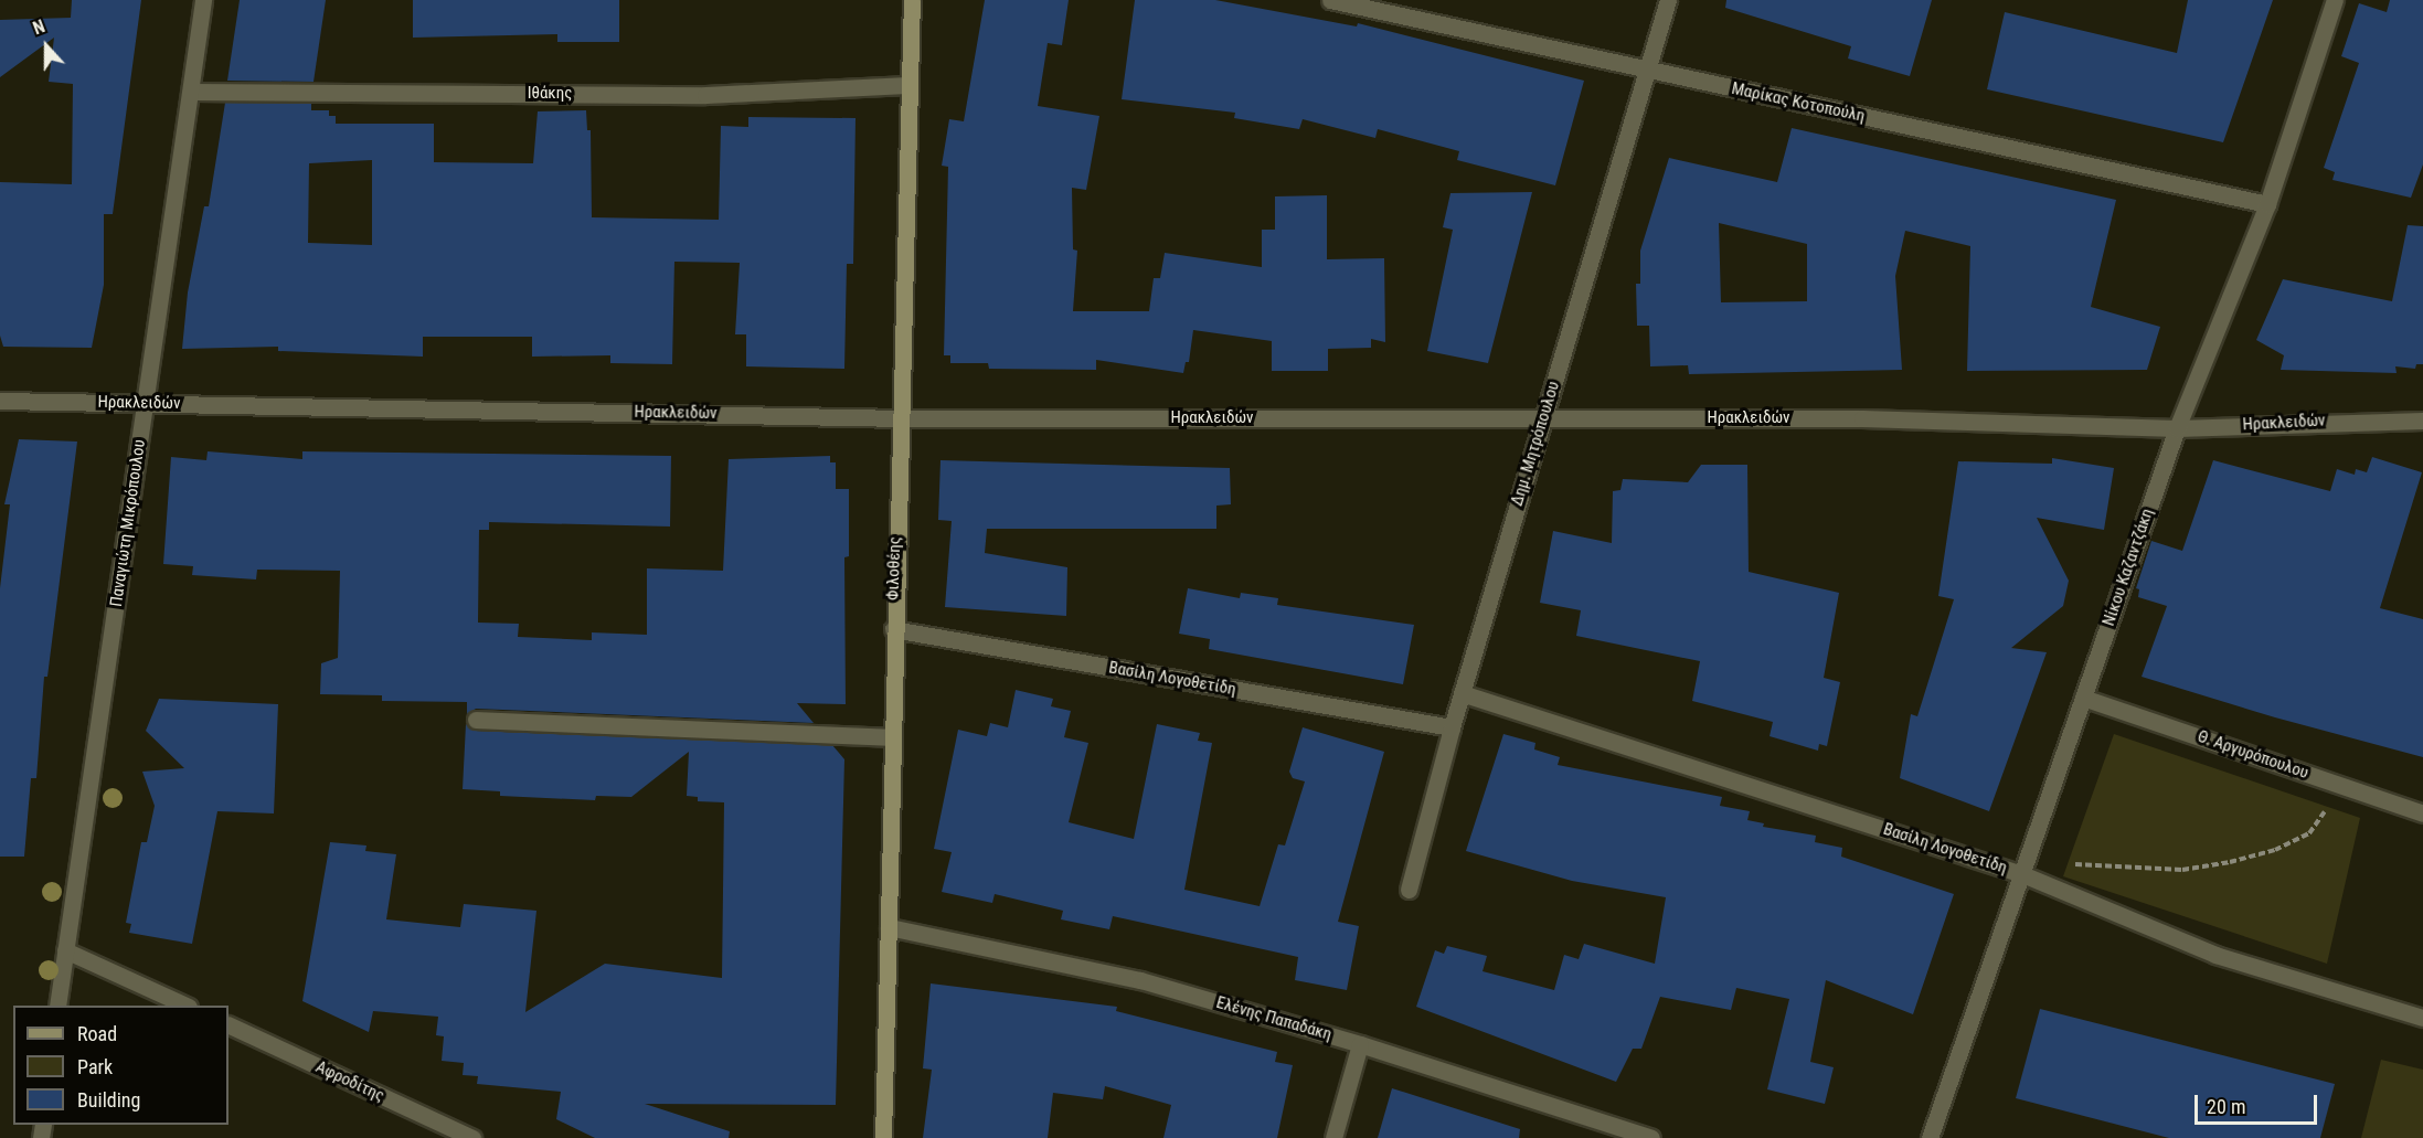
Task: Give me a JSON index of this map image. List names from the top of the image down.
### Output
{
  "streets": {
    "street": [
      "Ιθάκης",
      "Μαρίκας Κοτοπούλη",
      "Ηρακλειδών",
      "Δημ. Μητρόπουλου",
      "Παναγιώτη Μικρόπουλου",
      "Νίκου Καζαντζάκη",
      "Φιλοθέης",
      "Βασίλη Λογοθετίδη",
      "Θ. Αργυρόπουλου",
      "Ελένης Παπαδάκη",
      "Αφροδίτης"
    ]
  },
  "crossings": [
    ["Ιθάκης", "Παναγιώτη Μικρόπουλου"],
    ["Ιθάκης", "Φιλοθέης"],
    ["Μαρίκας Κοτοπούλη", "Δημ. Μητρόπουλου"],
    ["Μαρίκας Κοτοπούλη", "Νίκου Καζαντζάκη"],
    ["Ηρακλειδών", "Δημ. Μητρόπουλου"],
    ["Ηρακλειδών", "Παναγιώτη Μικρόπουλου"],
    ["Ηρακλειδών", "Νίκου Καζαντζάκη"],
    ["Ηρακλειδών", "Φιλοθέης"],
    ["Δημ. Μητρόπουλου", "Βασίλη Λογοθετίδη"],
    ["Νίκου Καζαντζάκη", "Βασίλη Λογοθετίδη"],
    ["Νίκου Καζαντζάκη", "Θ. Αργυρόπουλου"],
    ["Φιλοθέης", "Βασίλη Λογοθετίδη"],
    ["Φιλοθέης", "Ελένης Παπαδάκη"]
  ],
  "legend": ["Road", "Park", "Building"],
  "scale_bar": "20 m",
  "north": "top"
}
